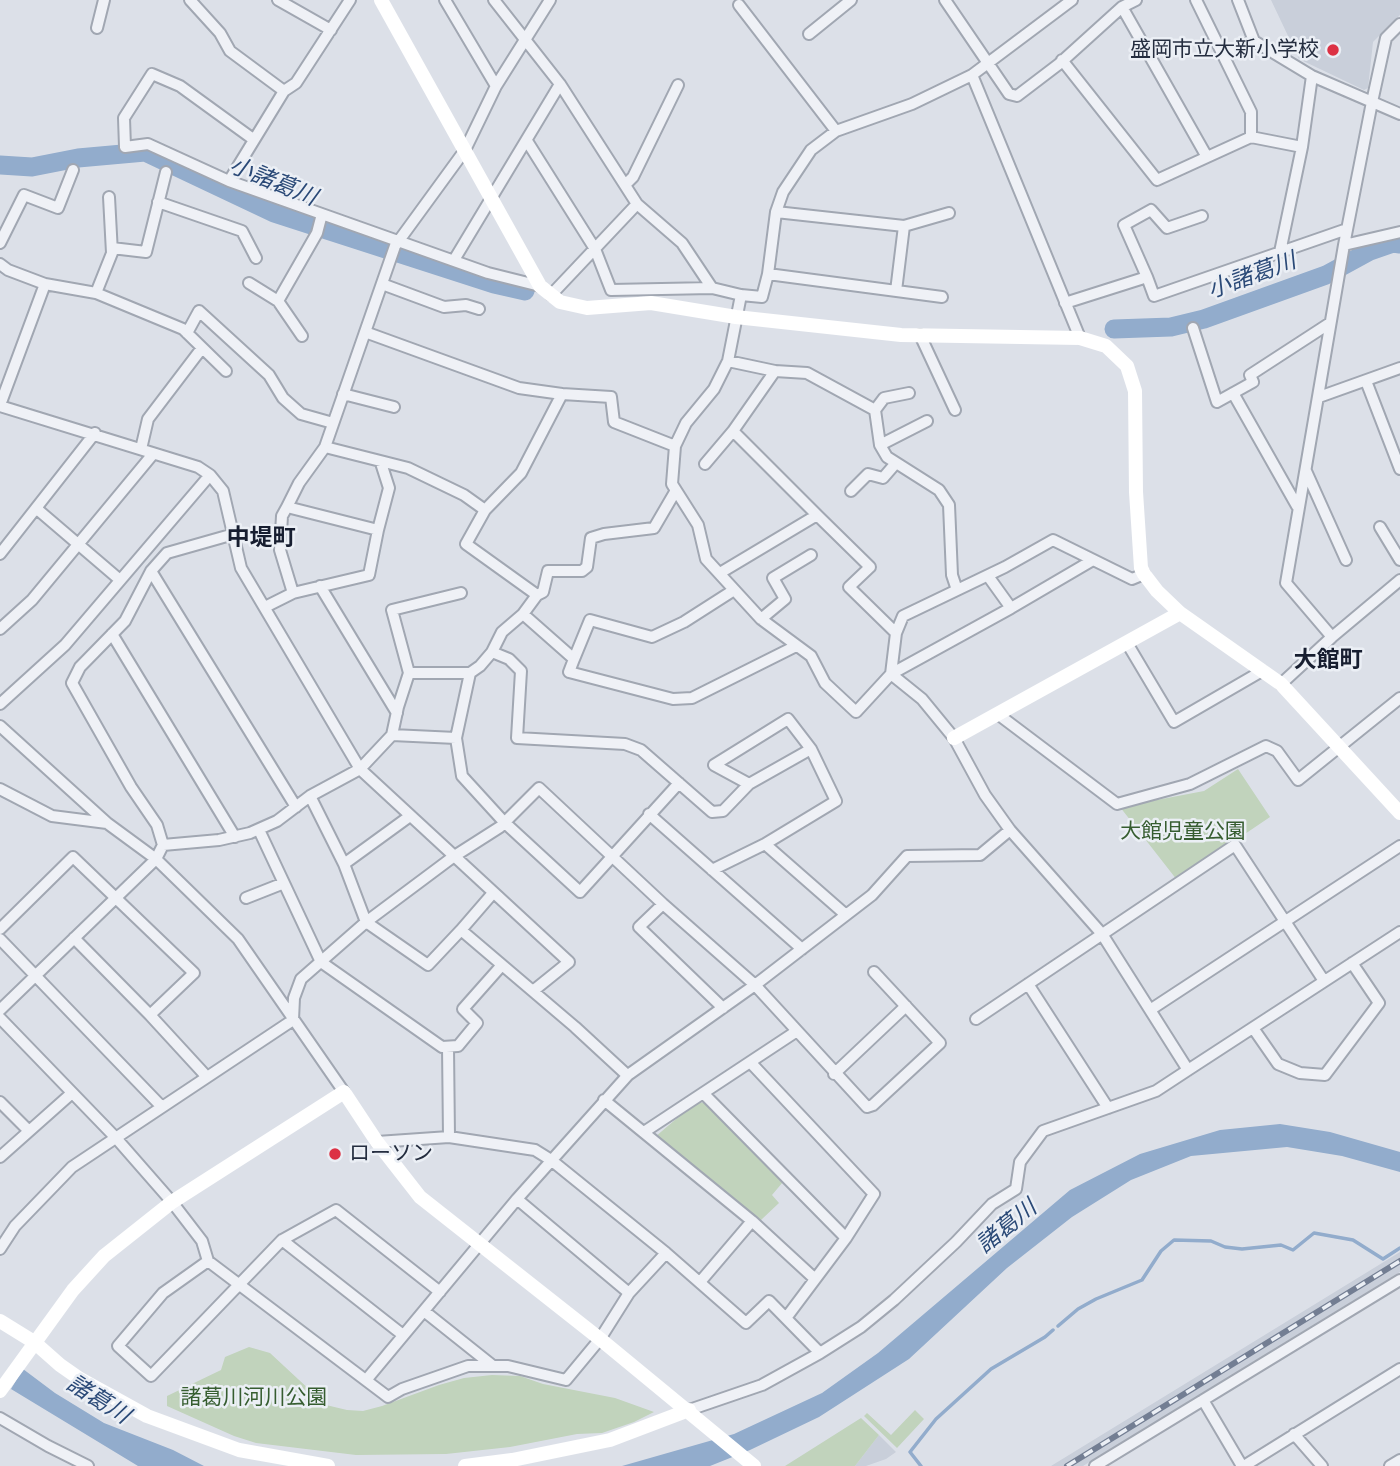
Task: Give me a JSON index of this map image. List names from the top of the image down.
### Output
{
  "districts": ["中堤町", "大館町"],
  "water": ["小諸葛川", "諸葛川"],
  "parks": ["大館児童公園", "諸葛川河川公園"],
  "places": ["盛岡市立大新小学校", "ローソン"]
}
